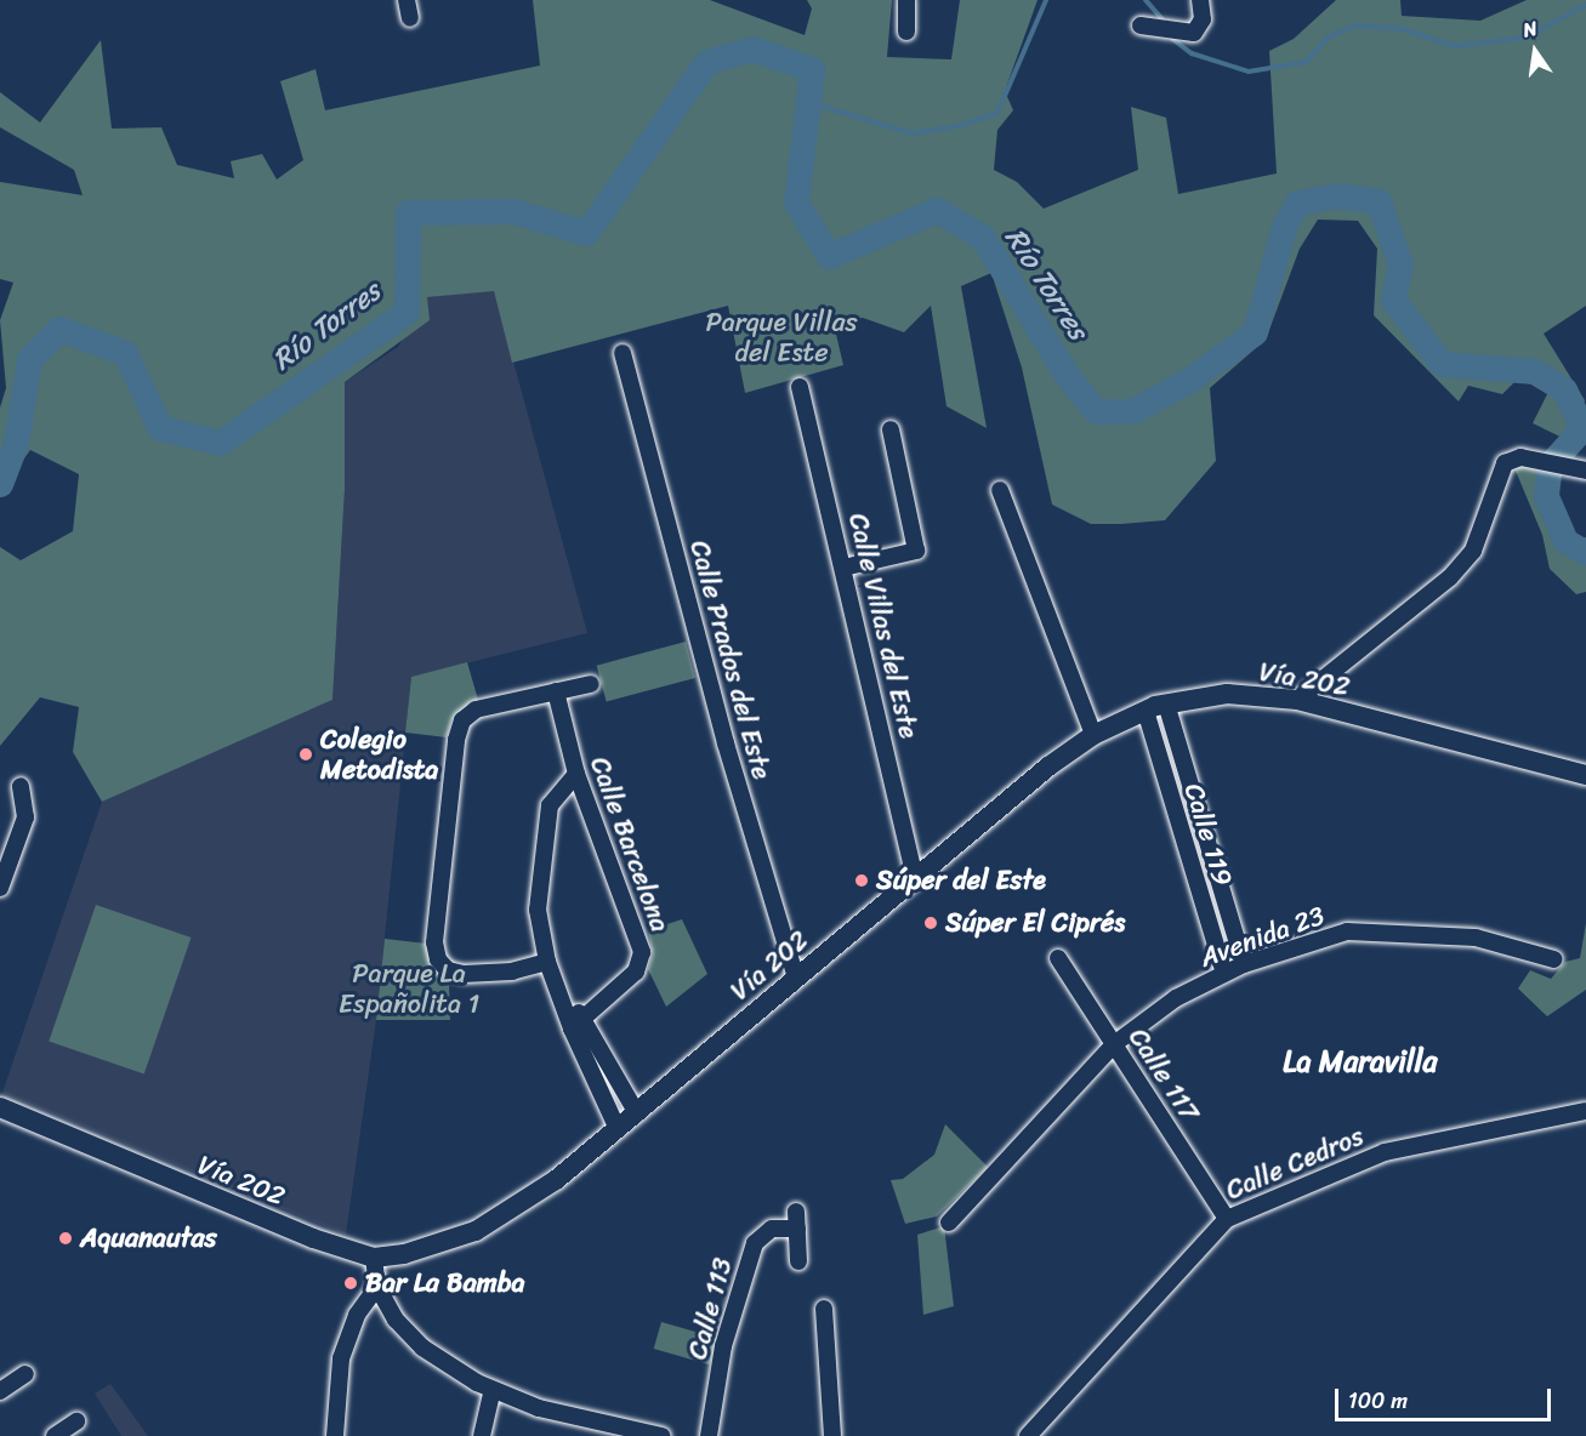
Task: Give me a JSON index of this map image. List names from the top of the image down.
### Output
{
  "streets": {
    "main road": ["Vía 202"],
    "street": [
      "Calle Villas del Este",
      "Calle Prados del Este",
      "Calle 119",
      "Calle Barcelona",
      "Avenida 23",
      "Calle 117",
      "Calle Cedros",
      "Calle 113"
    ]
  },
  "crossings": [
    ["Calle Villas del Este", "Vía 202"],
    ["Calle Prados del Este", "Vía 202"],
    ["Vía 202", "Calle 119"],
    ["Calle 119", "Avenida 23"],
    ["Avenida 23", "Calle 117"],
    ["Calle 117", "Calle Cedros"]
  ],
  "districts": ["La Maravilla"],
  "water": ["Río Torres"],
  "parks": ["Parque Villas del Este", "Parque La Españolita 1"],
  "places": [
    "Colegio Metodista",
    "Súper del Este",
    "Súper El Ciprés",
    "Aquanautas",
    "Bar La Bamba"
  ],
  "scale_bar": "100 m",
  "north": "top"
}
